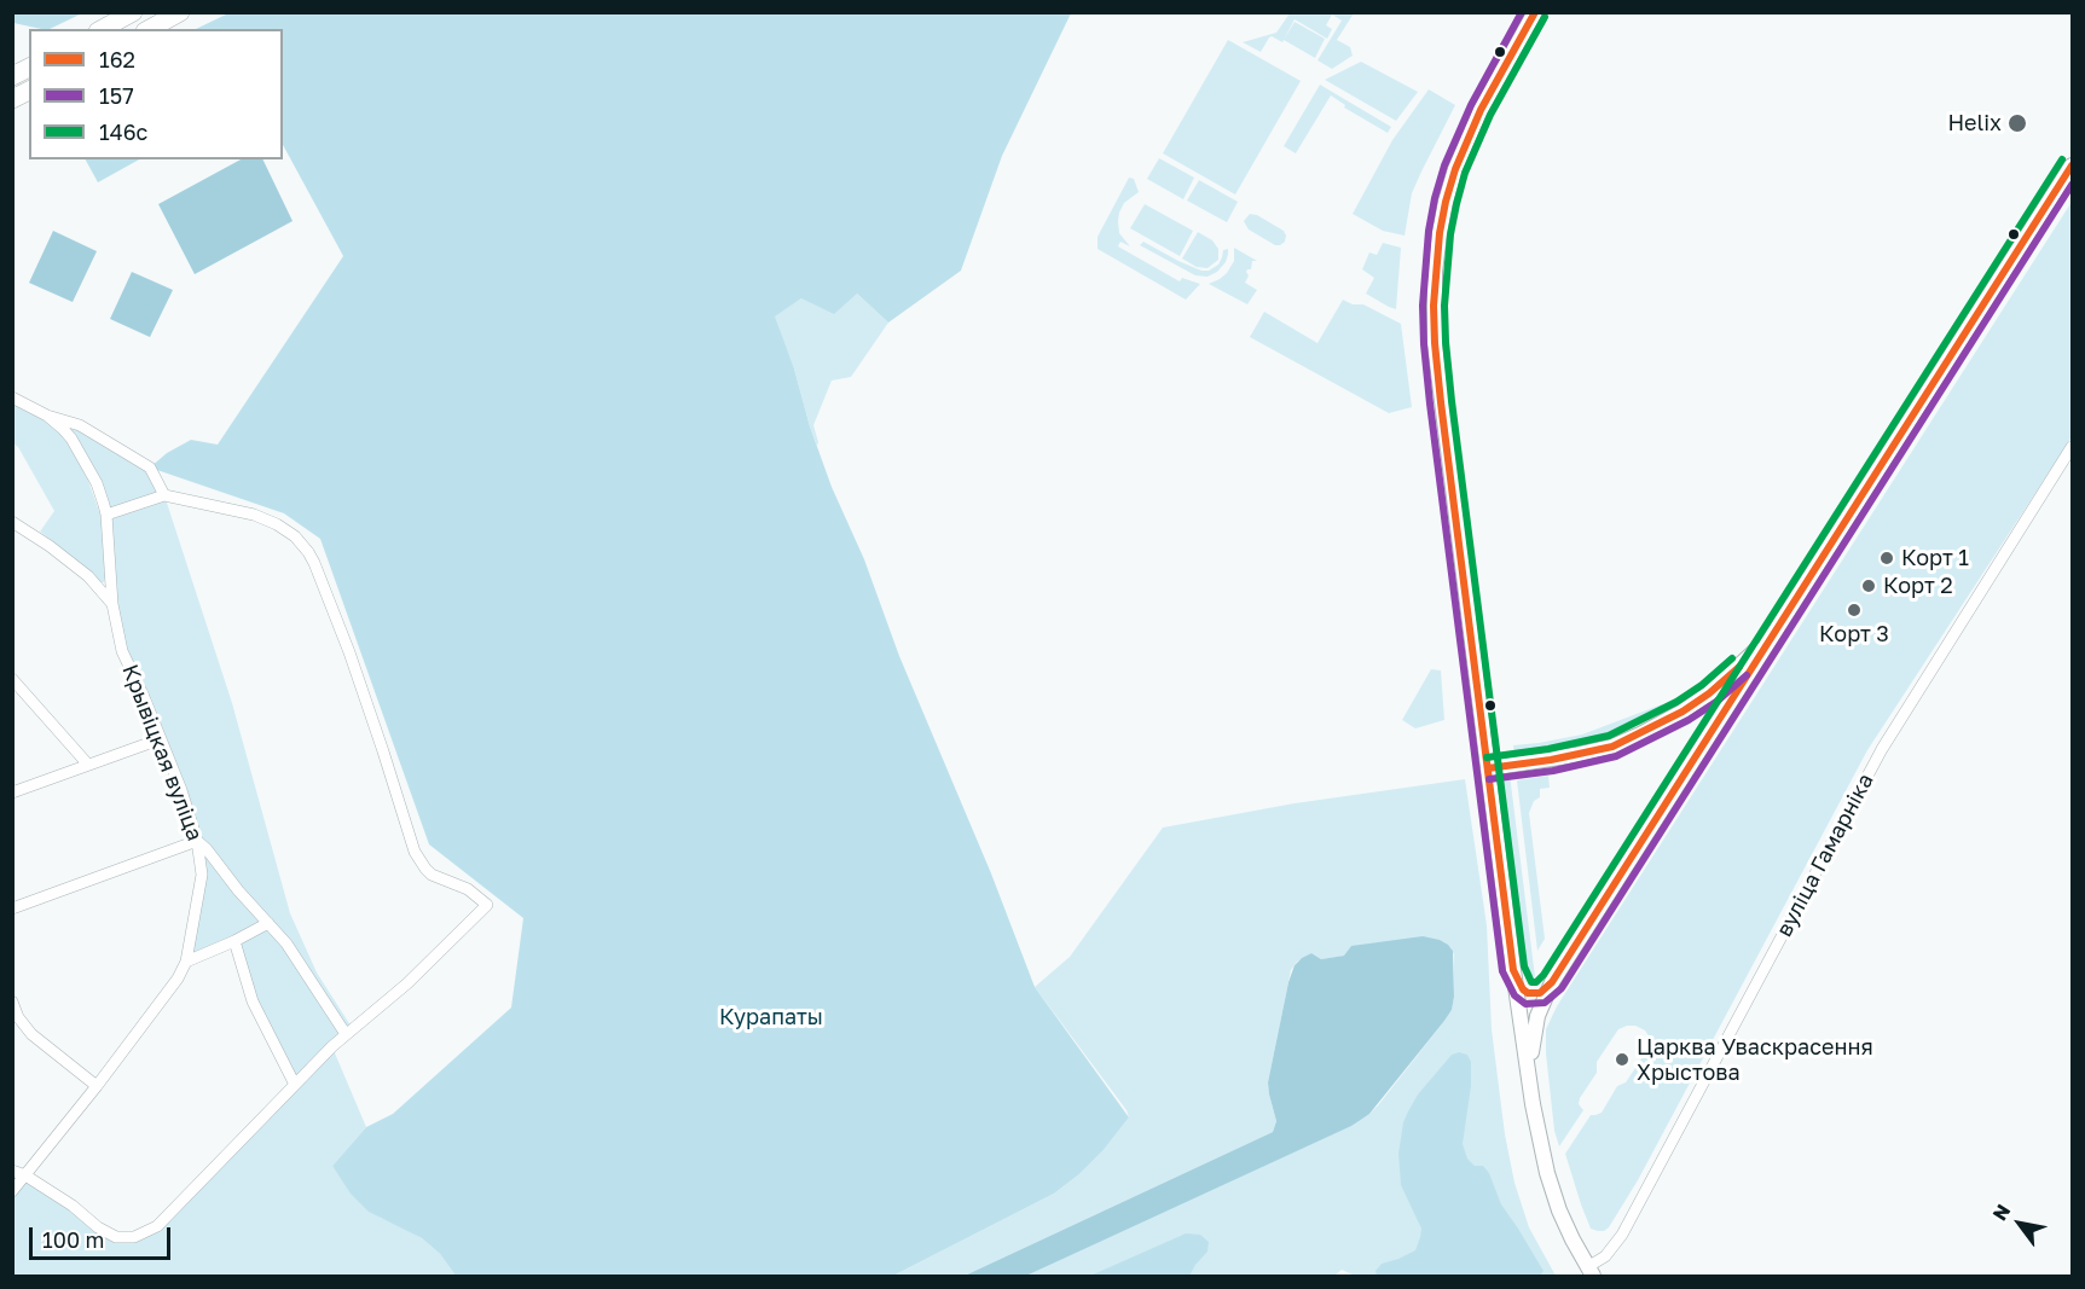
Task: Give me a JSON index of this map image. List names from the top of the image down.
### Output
{
  "streets": {
    "street": ["Крывіцкая вуліца", "вуліца Гамарніка"]
  },
  "parks": ["Курапаты"],
  "places": [
    "Helix",
    "Корт 1",
    "Корт 2",
    "Корт 3",
    "Царква Уваскрасення Хрыстова"
  ],
  "lines": ["transit line 162", "transit line 157", "transit line 146с"],
  "legend": ["162", "157", "146с"],
  "scale_bar": "100 m",
  "north": "top left"
}
